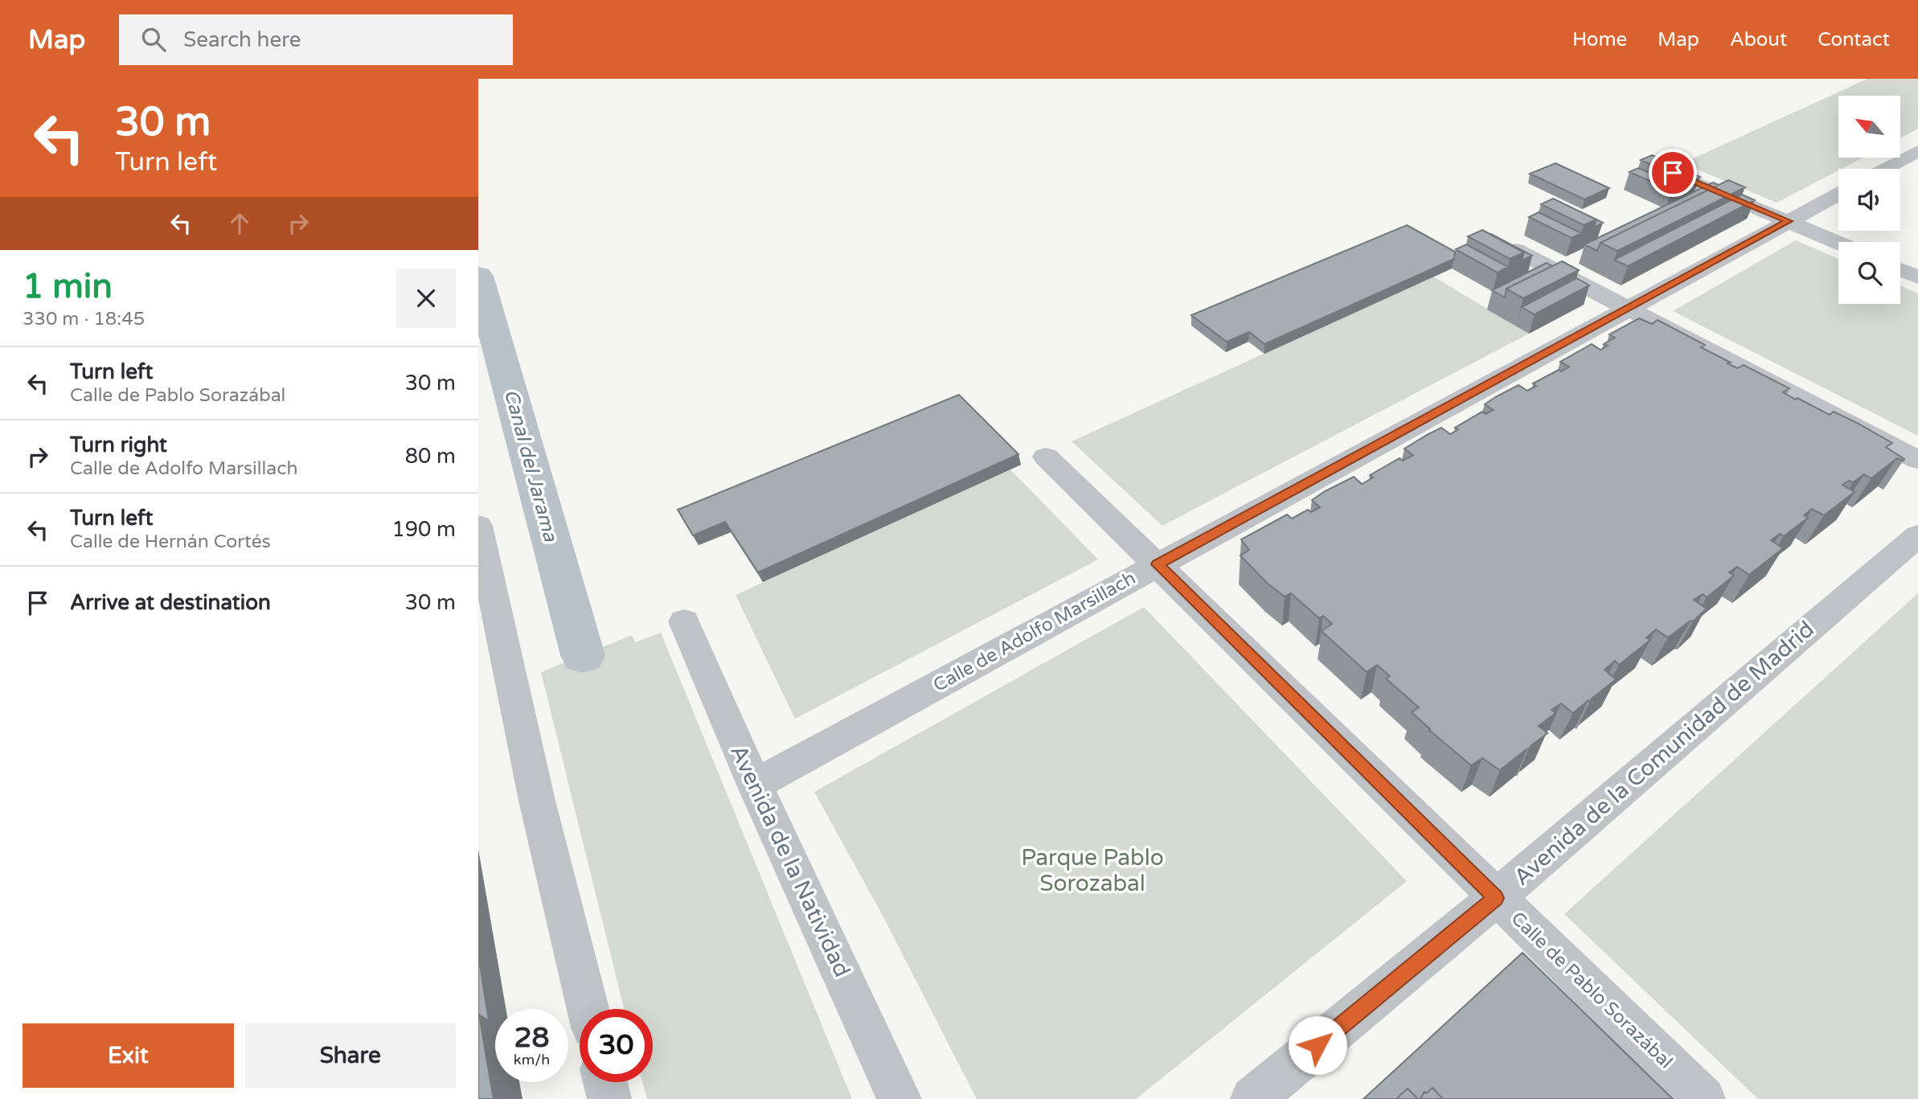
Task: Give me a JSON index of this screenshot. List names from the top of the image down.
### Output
{
  "streets": {
    "street": [
      "Calle de Adolfo Marsillach",
      "Avenida de la Comunidad de Madrid",
      "Avenida de la Natividad",
      "Calle de Pablo Sorazábal"
    ]
  },
  "crossings": [
    ["Calle de Adolfo Marsillach", "Avenida de la Natividad"],
    ["Calle de Adolfo Marsillach", "Calle de Pablo Sorazábal"],
    ["Avenida de la Comunidad de Madrid", "Calle de Pablo Sorazábal"]
  ],
  "water": ["Canal del Jarama"],
  "parks": ["Parque Pablo Sorozabal"],
  "north": "top left",
  "page": {
    "header": "Map",
    "search": "Search here",
    "nav": [
      "Home",
      "Map",
      "About",
      "Contact"
    ],
    "turn": ["30 m", "Turn left"],
    "heading": ["1 min", "330 m · 18:45"],
    "list": [
      {
        "name": "Turn left",
        "note": "Calle de Pablo Sorazábal",
        "value": "30 m"
      },
      {
        "name": "Turn right",
        "note": "Calle de Adolfo Marsillach",
        "value": "80 m"
      },
      {
        "name": "Turn left",
        "note": "Calle de Hernán Cortés",
        "value": "190 m"
      },
      {
        "name": "Arrive at destination",
        "value": "30 m"
      }
    ],
    "speed": "28 km/h",
    "limit": "30",
    "buttons": ["Exit", "Share"]
  }
}
